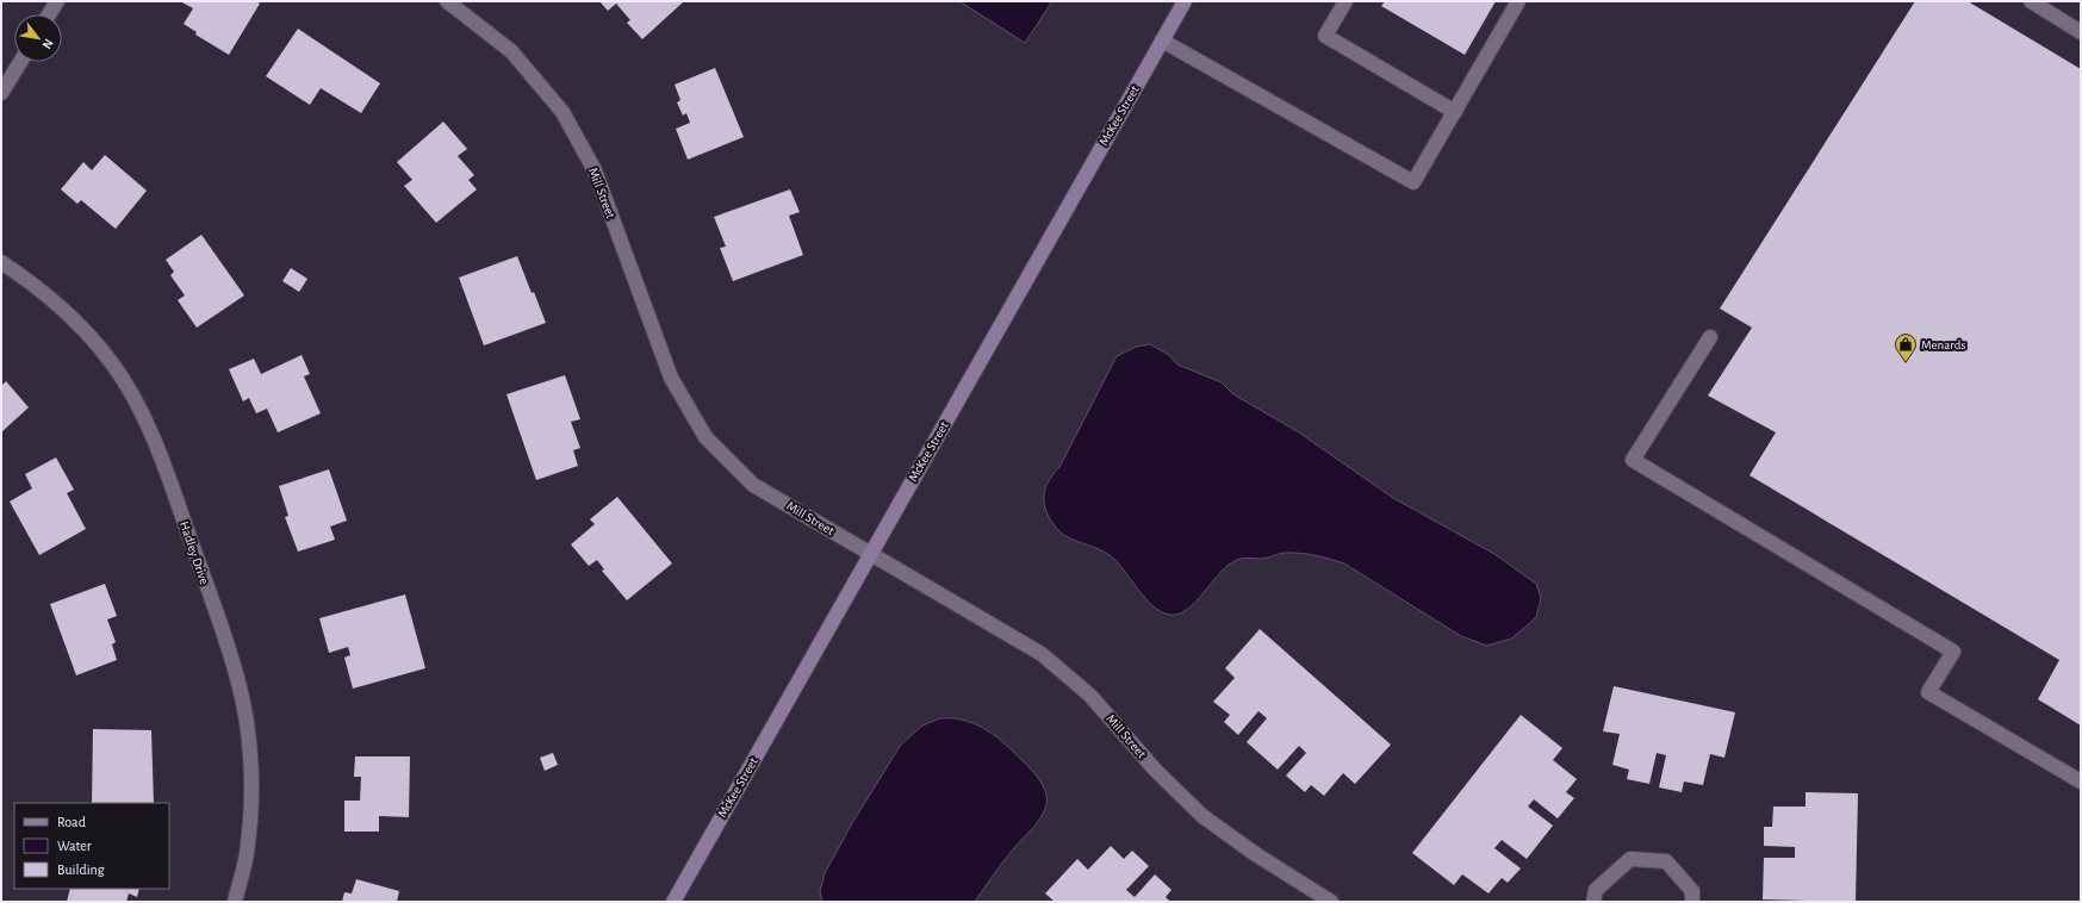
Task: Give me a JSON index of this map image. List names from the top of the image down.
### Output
{
  "streets": {
    "street": ["McKee Street", "Mill Street", "Hadley Drive"]
  },
  "crossings": [
    ["McKee Street", "Mill Street"]
  ],
  "places": {
    "shop": ["Menards"]
  },
  "legend": ["Road", "Water", "Building"],
  "north": "bottom right"
}
